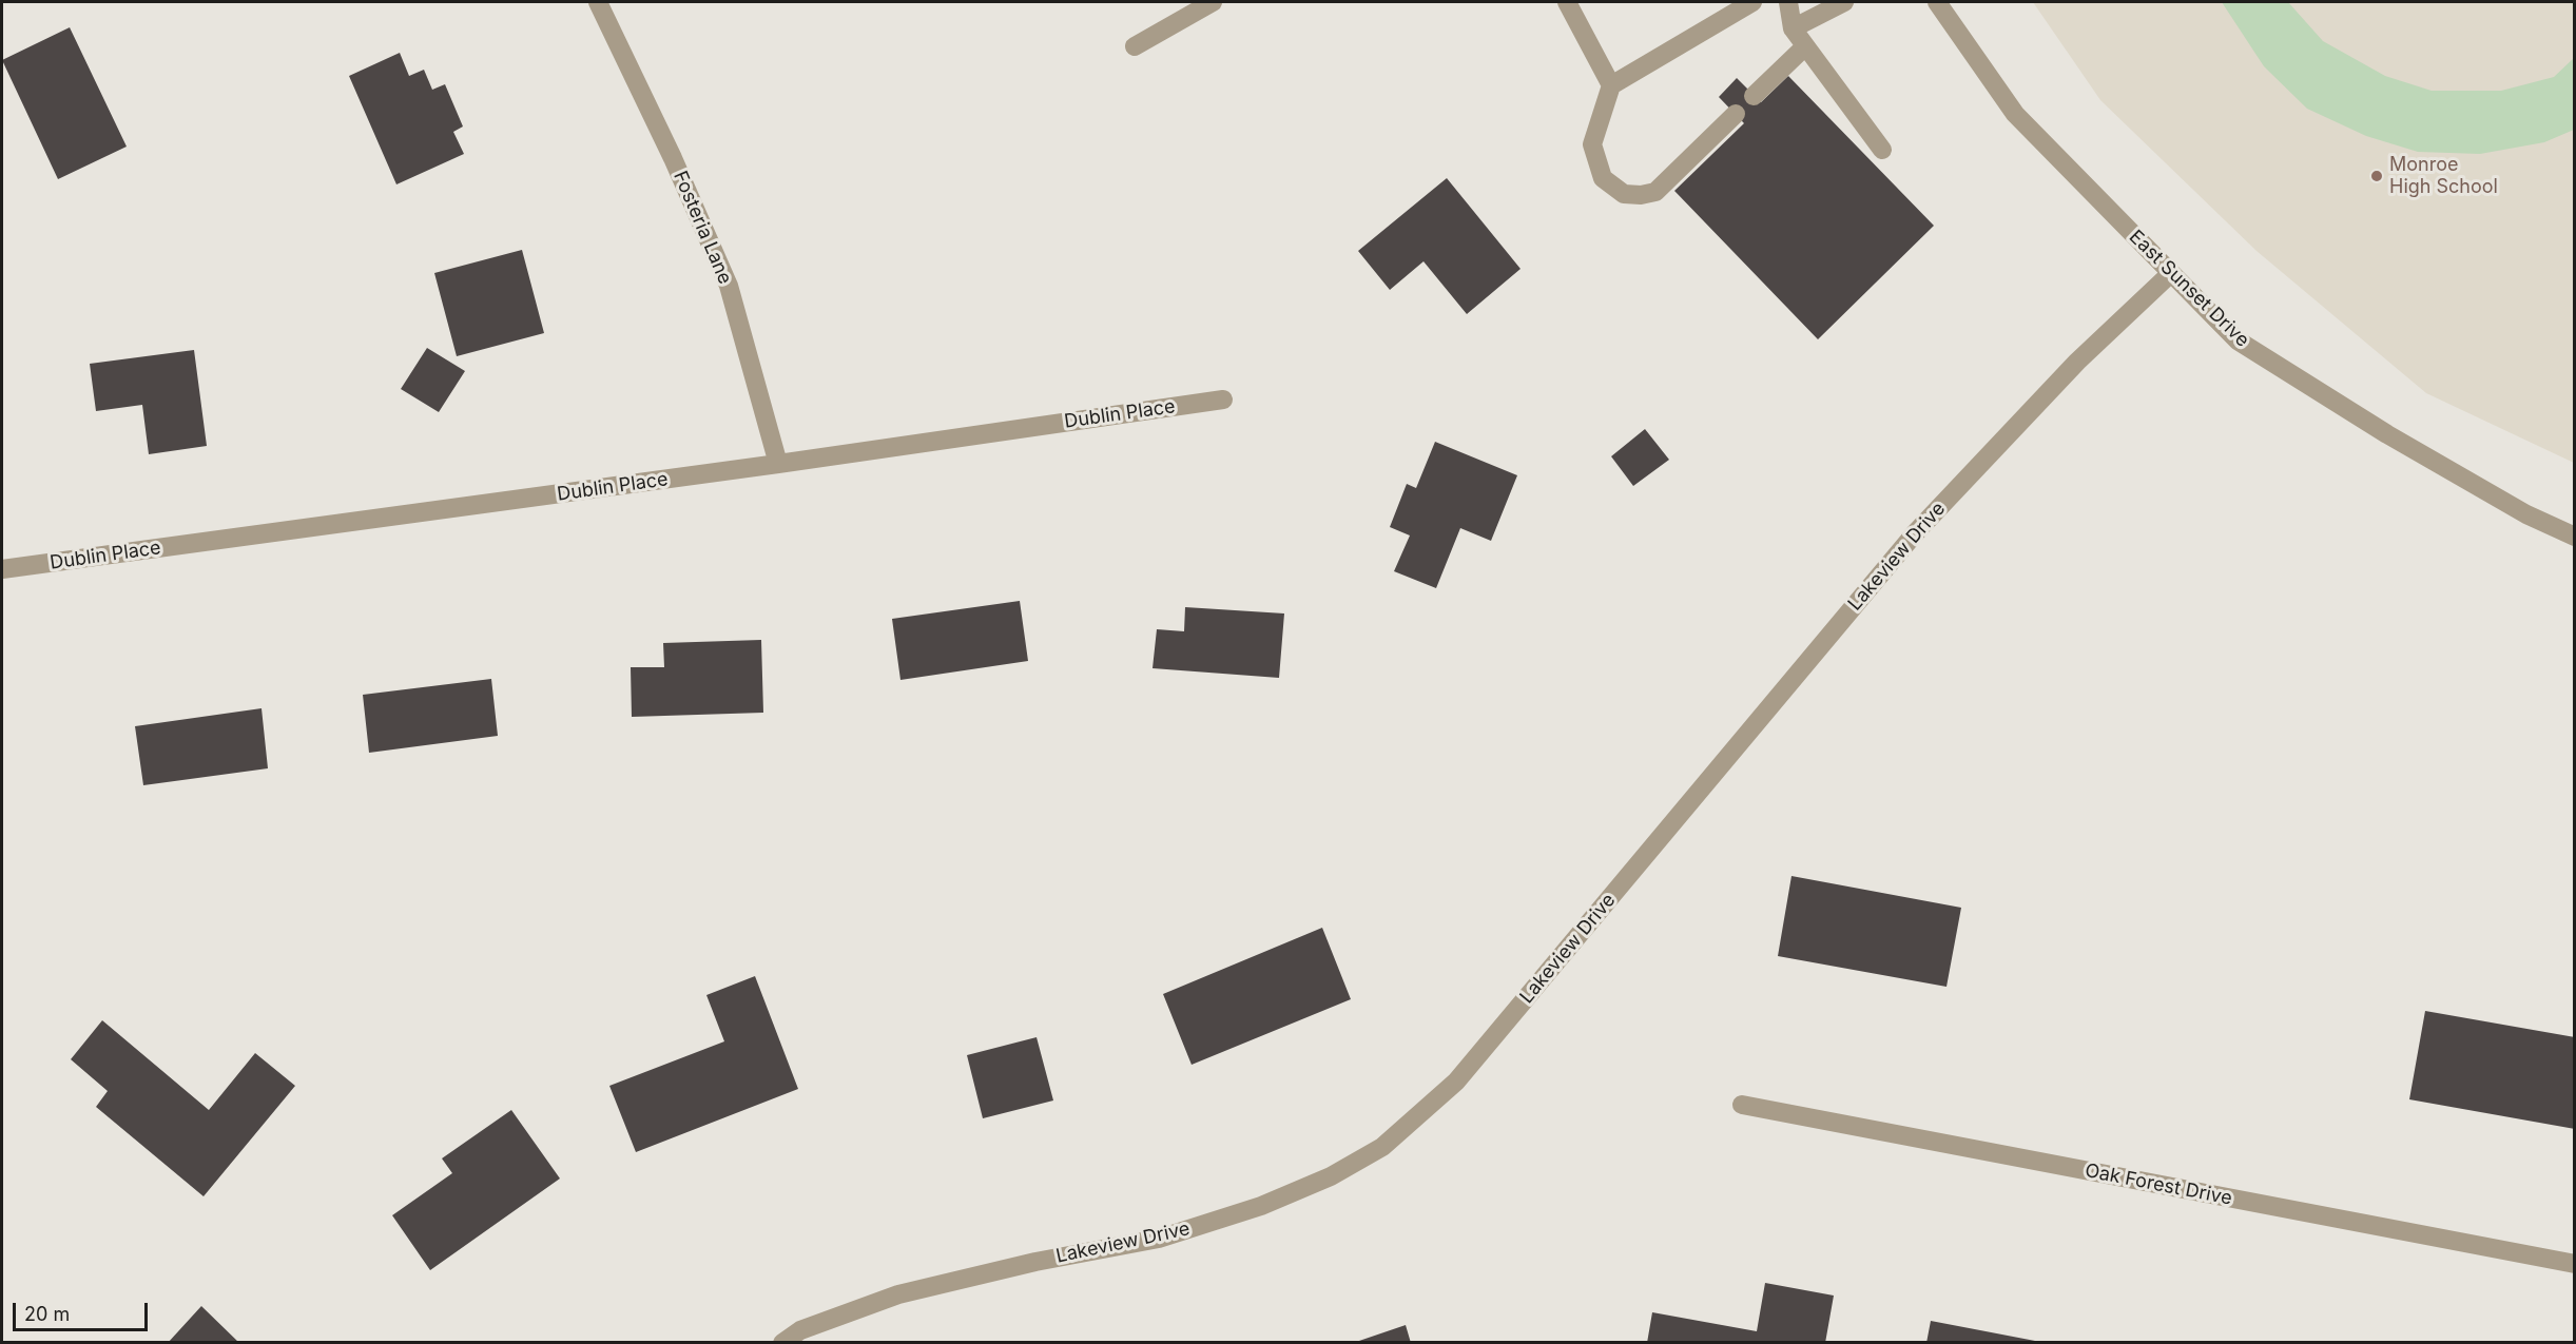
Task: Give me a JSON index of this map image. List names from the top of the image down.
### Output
{
  "streets": {
    "street": [
      "Fosteria Lane",
      "East Sunset Drive",
      "Dublin Place",
      "Lakeview Drive",
      "Oak Forest Drive"
    ]
  },
  "crossings": [
    ["Fosteria Lane", "Dublin Place"],
    ["East Sunset Drive", "Lakeview Drive"]
  ],
  "places": ["Monroe High School"],
  "scale_bar": "20 m"
}
